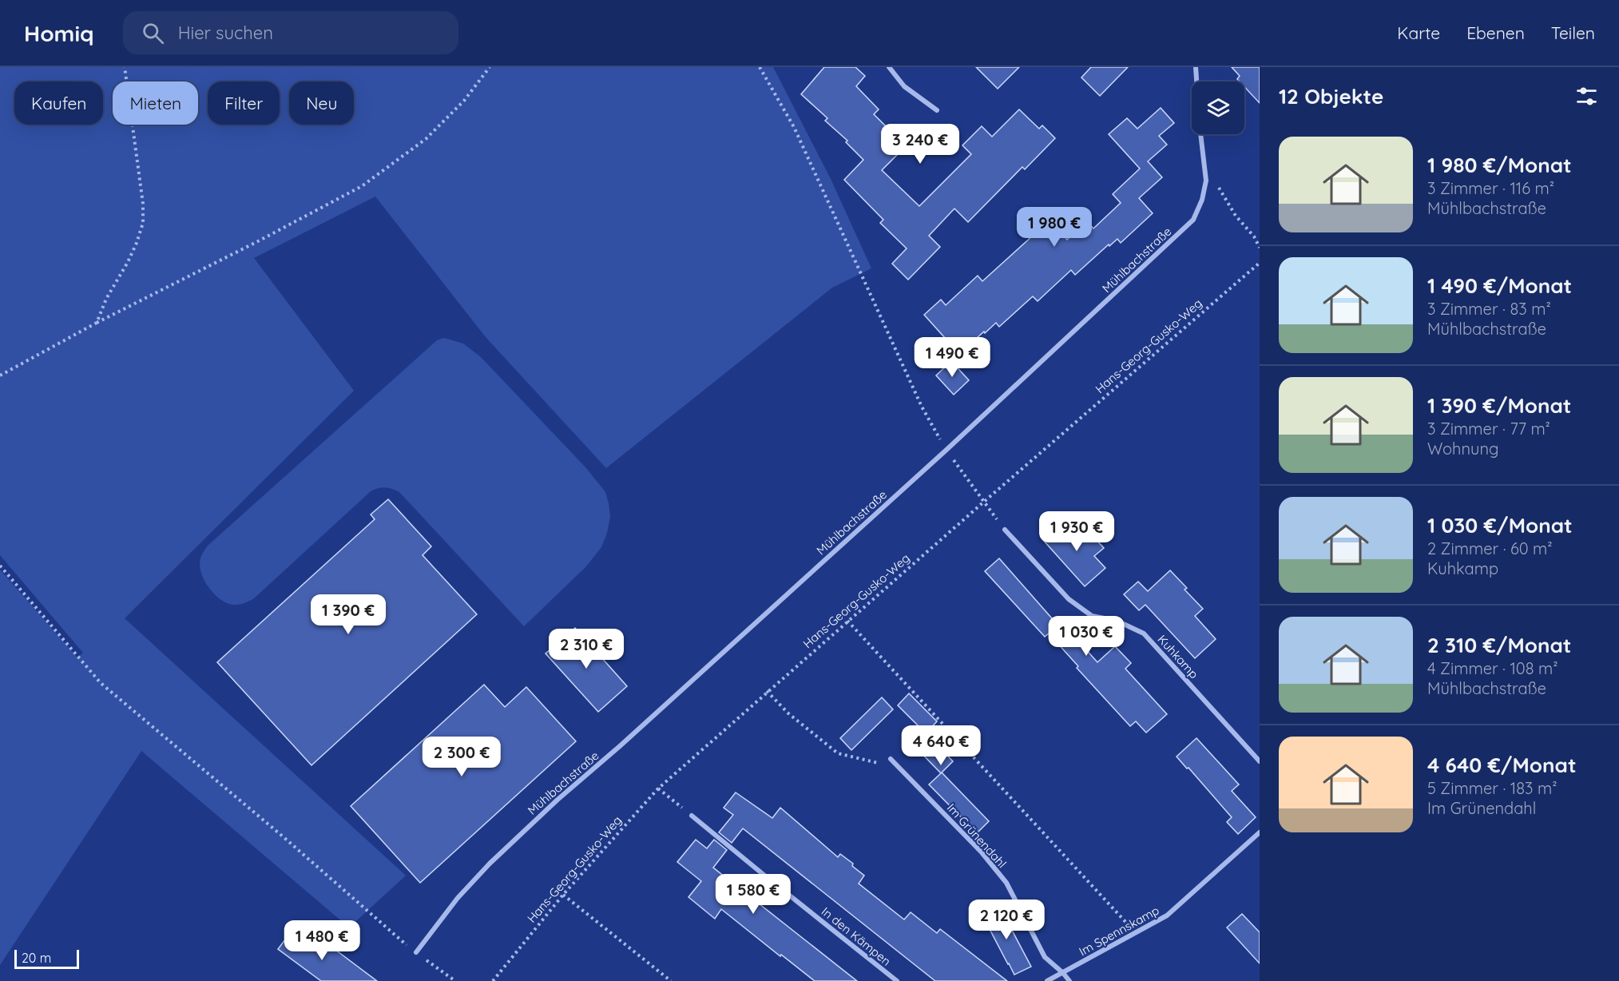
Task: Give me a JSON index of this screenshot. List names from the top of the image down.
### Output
{
  "streets": {
    "street": [
      "Mühlbachstraße",
      "Kuhkamp",
      "Im Grünendahl",
      "Im Spennskamp",
      "In den Kämpen"
    ],
    "path": ["Hans-Georg-Gusko-Weg"]
  },
  "crossings": [
    ["Im Grünendahl", "Im Spennskamp"]
  ],
  "scale_bar": "20 m",
  "page": {
    "header": "Homiq",
    "search": "Hier suchen",
    "nav": ["Karte", "Ebenen", "Teilen"],
    "heading": "12 Objekte",
    "chip": [
      "Kaufen",
      "Mieten",
      "Filter",
      "Neu"
    ],
    "price": [
      "3 240 €",
      "1 980 €",
      "1 490 €",
      "1 930 €",
      "1 390 €",
      "1 030 €",
      "2 310 €",
      "4 640 €",
      "2 300 €",
      "1 580 €",
      "2 120 €",
      "1 480 €"
    ],
    "list": [
      {
        "name": "1 980 €/Monat",
        "note": "3 Zimmer · 116 m² · Mühlbachstraße"
      },
      {
        "name": "1 490 €/Monat",
        "note": "3 Zimmer · 83 m² · Mühlbachstraße"
      },
      {
        "name": "1 390 €/Monat",
        "note": "3 Zimmer · 77 m² · Wohnung"
      },
      {
        "name": "1 030 €/Monat",
        "note": "2 Zimmer · 60 m² · Kuhkamp"
      },
      {
        "name": "2 310 €/Monat",
        "note": "4 Zimmer · 108 m² · Mühlbachstraße"
      },
      {
        "name": "4 640 €/Monat",
        "note": "5 Zimmer · 183 m² · Im Grünendahl"
      }
    ],
    "scale": "20 m"
  }
}
